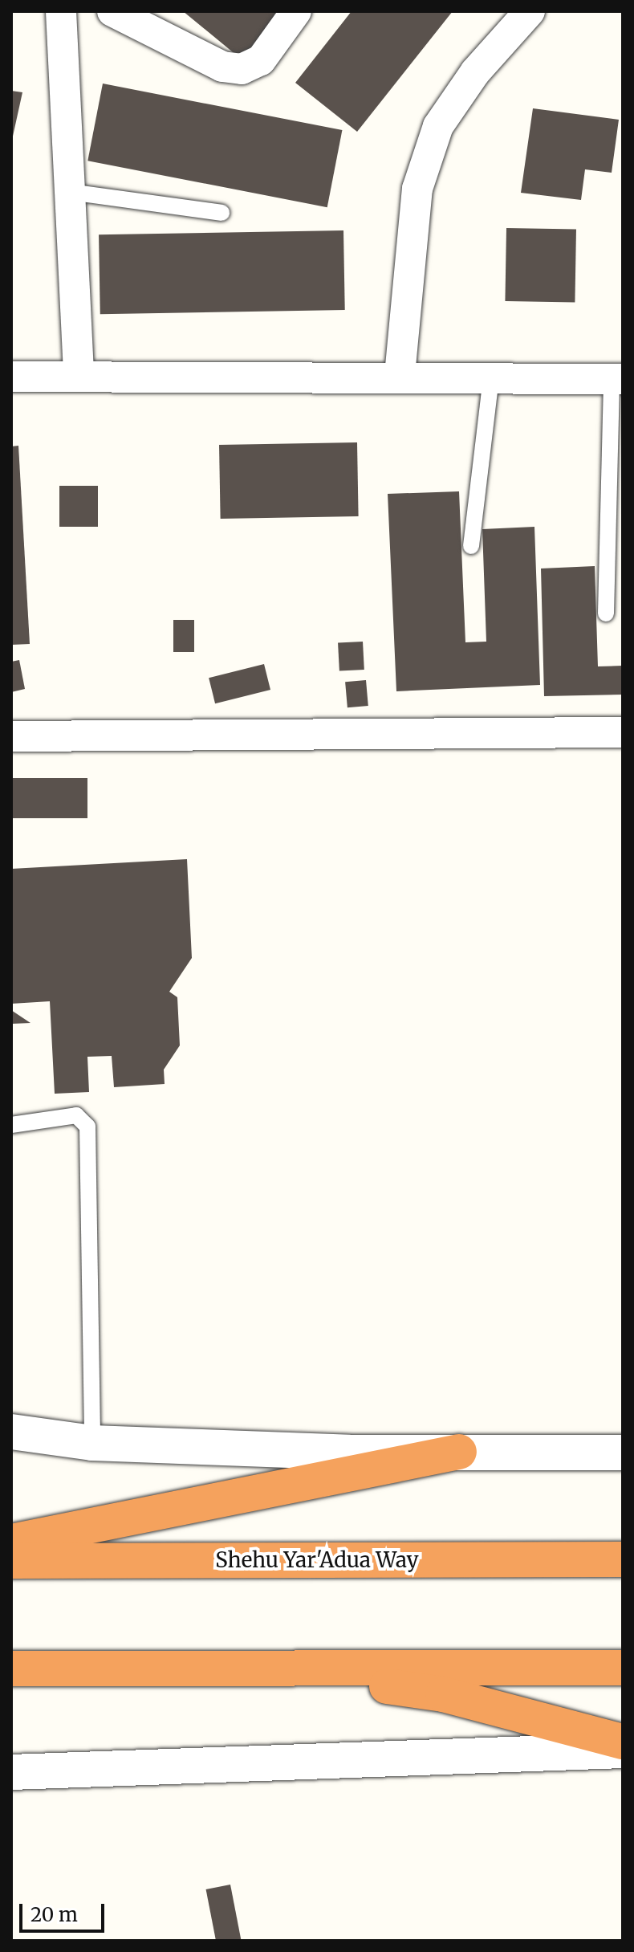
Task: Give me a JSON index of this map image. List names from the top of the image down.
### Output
{
  "streets": {
    "highway": ["Shehu Yar'Adua Way"]
  },
  "scale_bar": "20 m"
}
